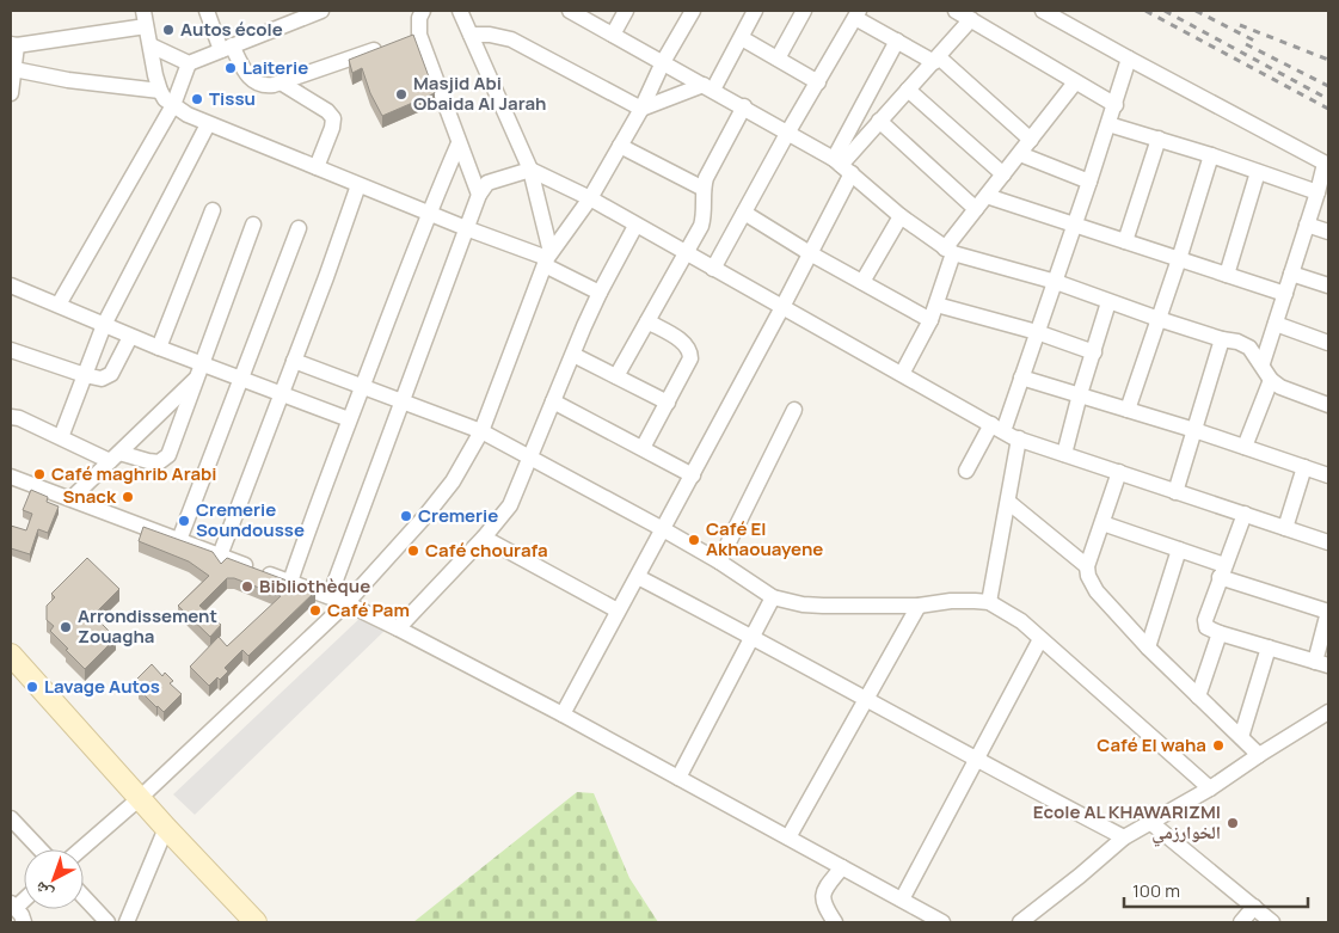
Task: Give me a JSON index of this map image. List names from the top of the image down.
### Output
{
  "places": [
    "Autos école",
    "Laiterie",
    "Masjid Abi Obaida Al Jarah",
    "Tissu",
    "Café maghrib Arabi",
    "Snack",
    "Cremerie",
    "Cremerie Soundousse",
    "Café El Akhaouayene",
    "Café chourafa",
    "Bibliothèque",
    "Café Pam",
    "Arrondissement Zouagha",
    "Lavage Autos",
    "Café El waha",
    "Ecole AL KHAWARIZMI الخوارزمي"
  ],
  "scale_bar": "100 m",
  "north": "bottom left"
}
